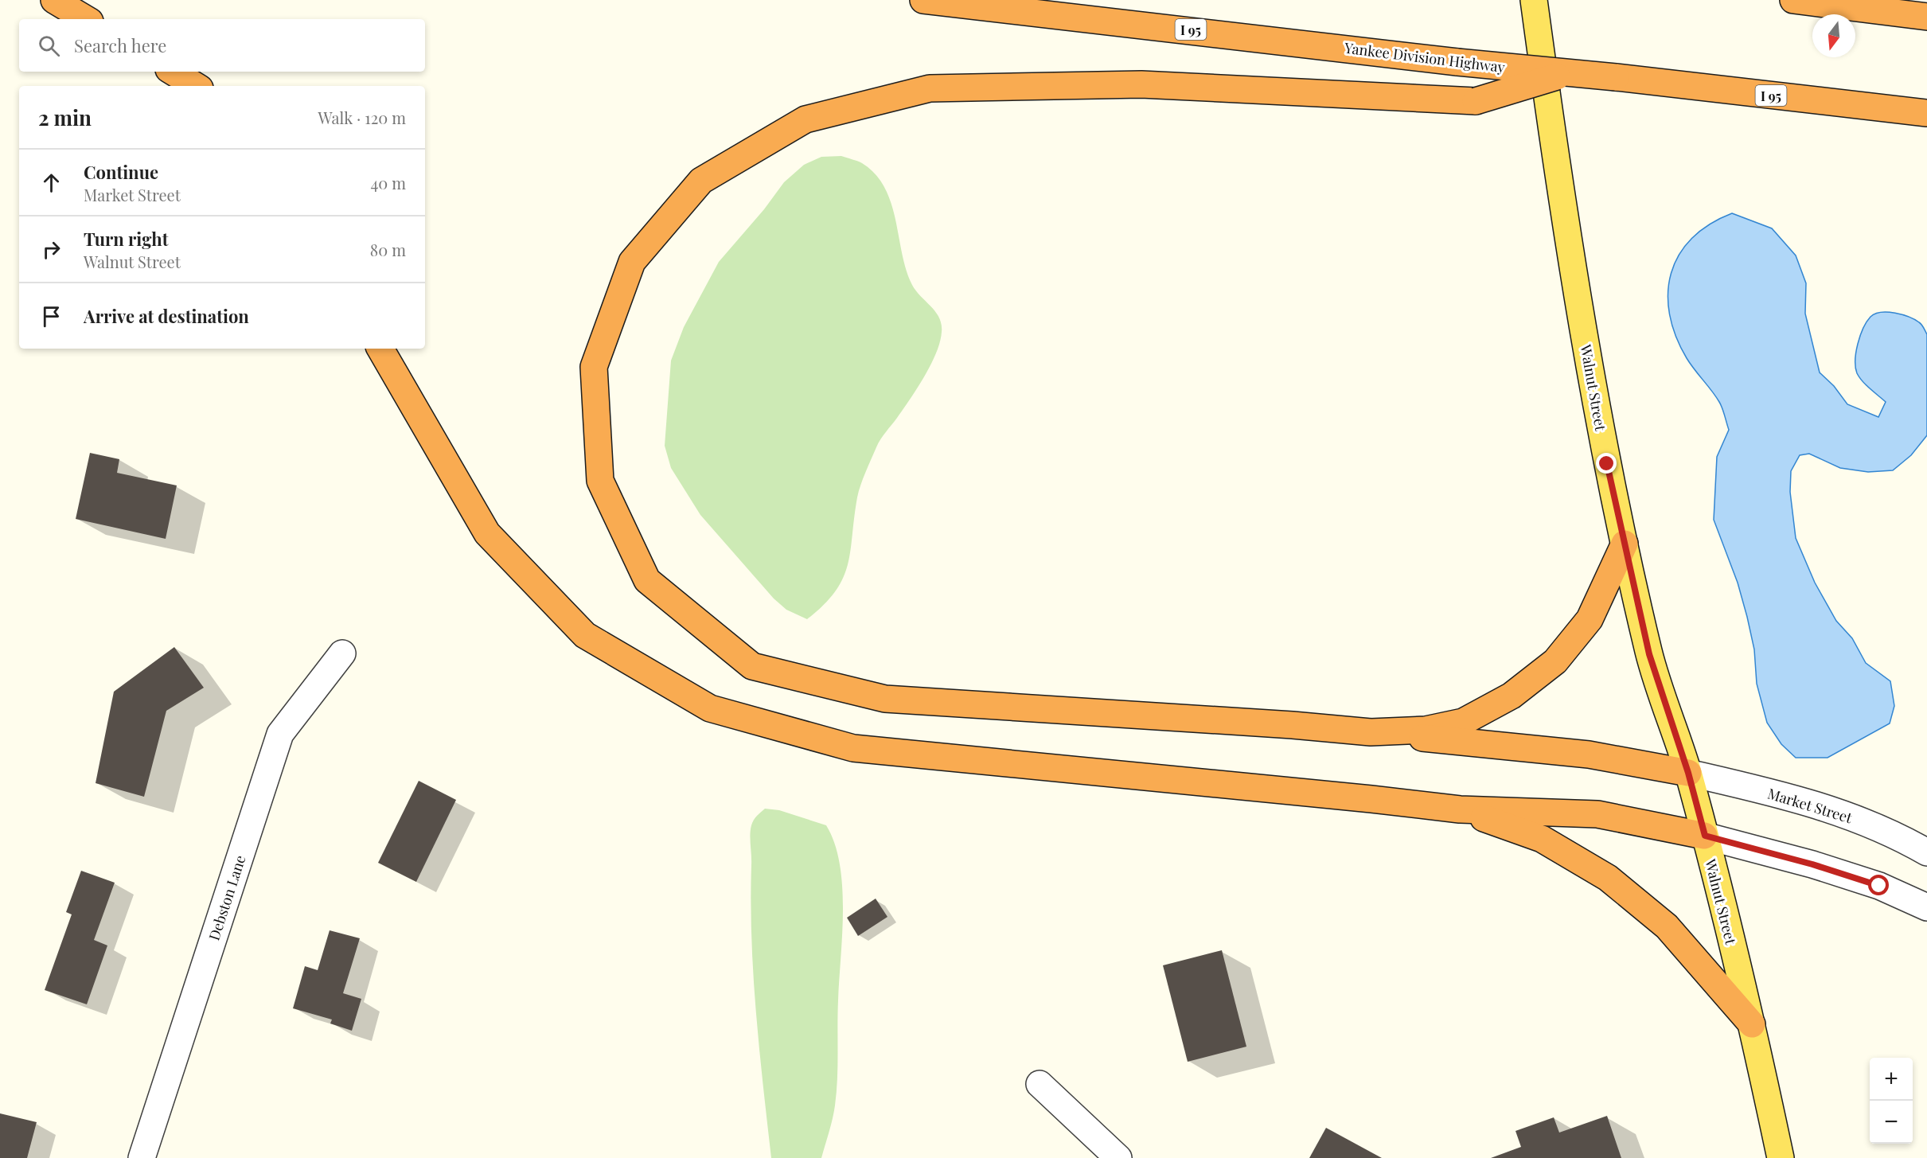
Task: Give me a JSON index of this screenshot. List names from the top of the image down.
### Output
{
  "streets": {
    "highway": ["I 95", "Yankee Division Highway"],
    "main road": ["Walnut Street"],
    "street": ["Market Street", "Debston Lane"]
  },
  "crossings": [
    ["Walnut Street", "Market Street"]
  ],
  "north": "bottom",
  "page": {
    "search": "Search here",
    "heading": ["2 min", "Walk · 120 m"],
    "list": [
      ["Continue", "Market Street", "40 m"],
      ["Turn right", "Walnut Street", "80 m"],
      "Arrive at destination"
    ],
    "map_buttons": ["+", "−"]
  }
}
